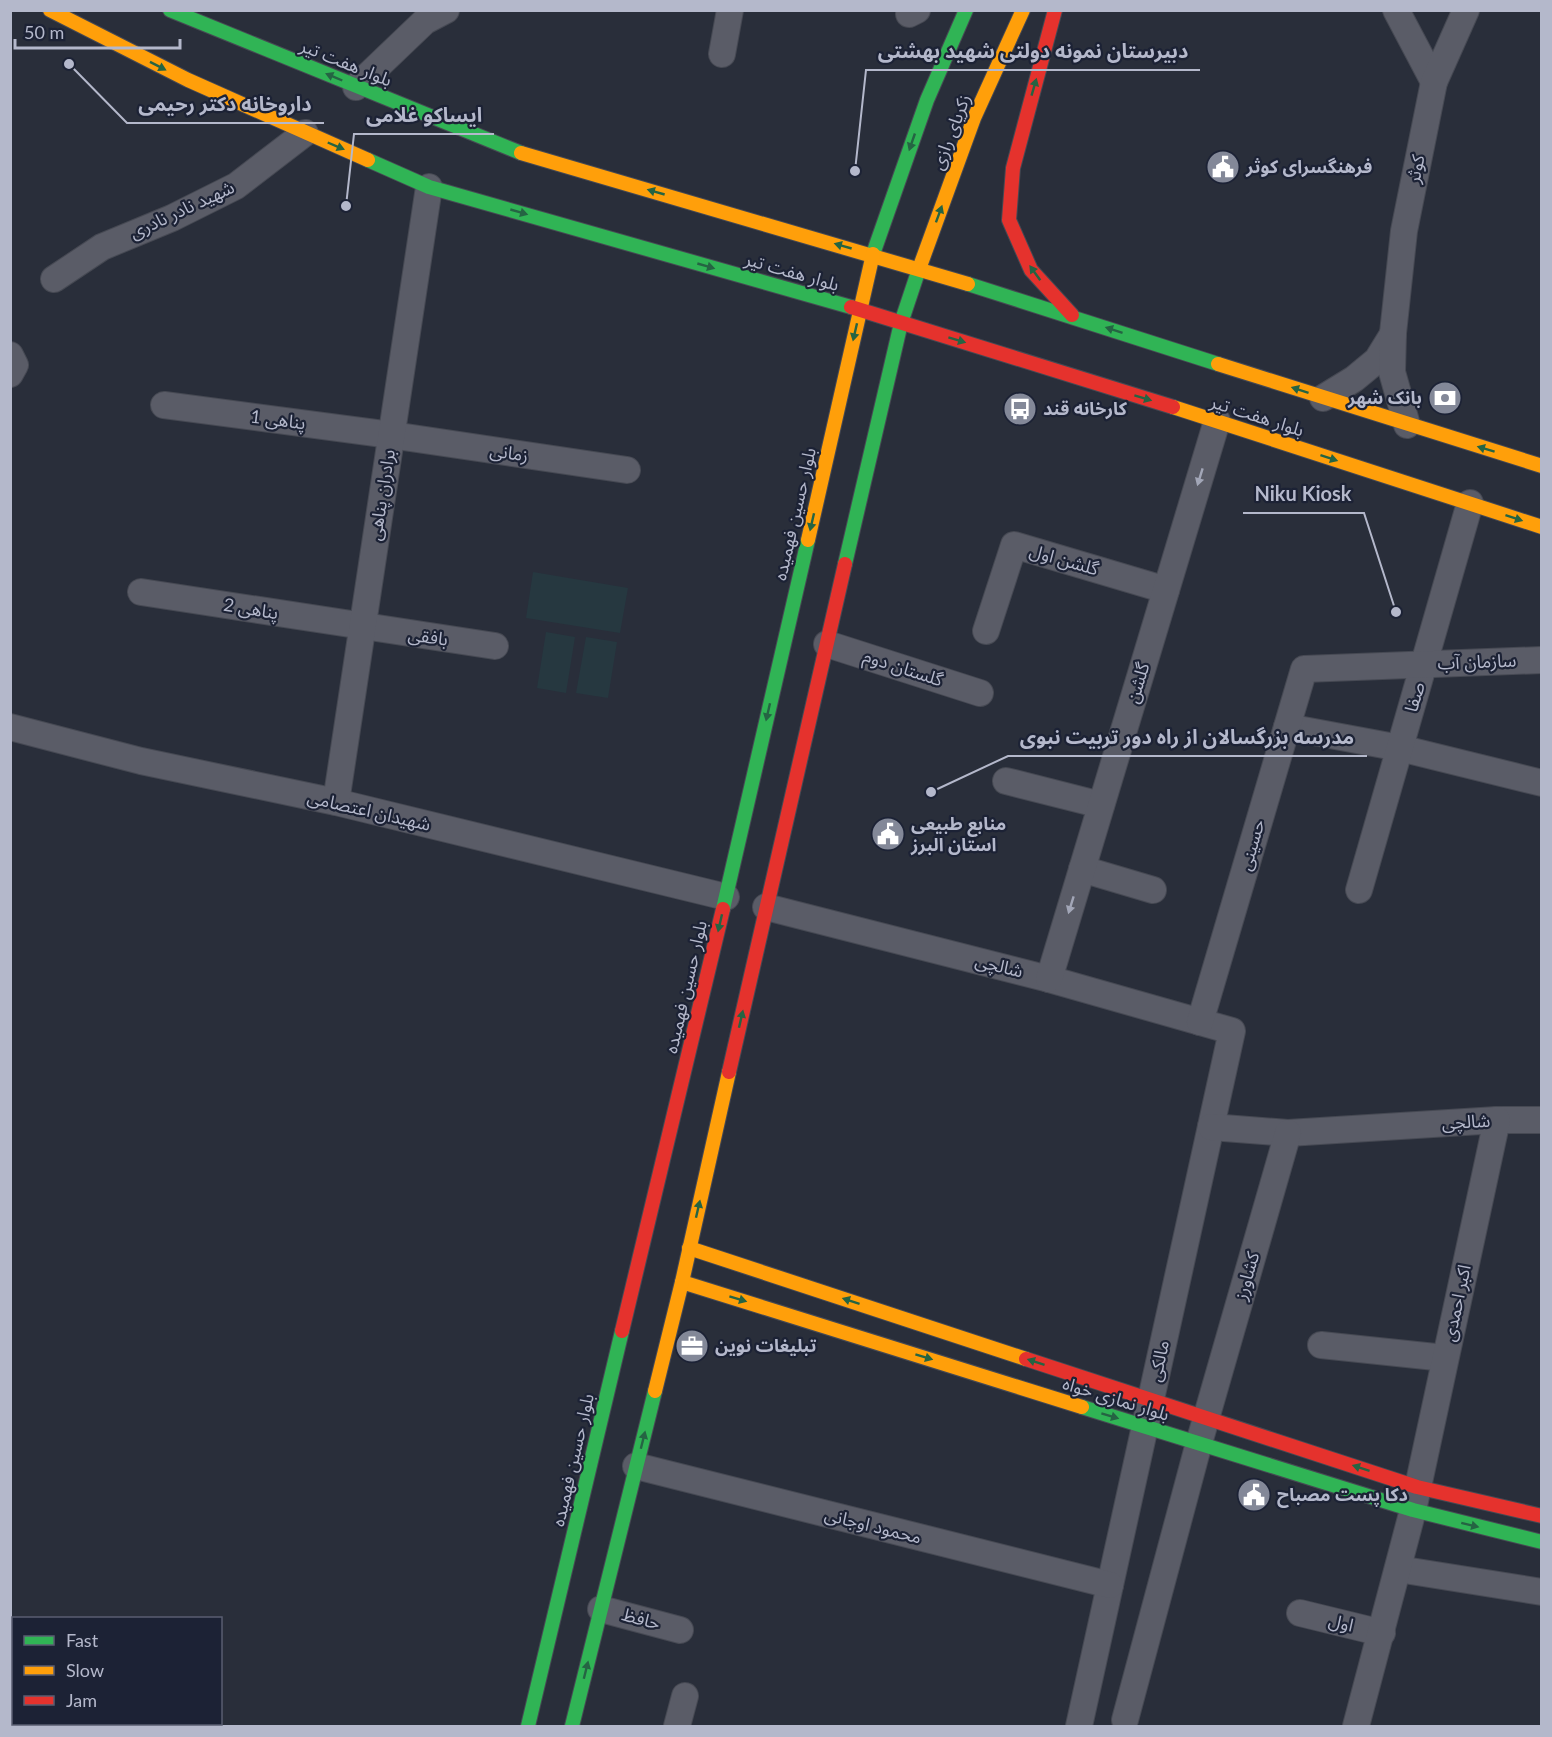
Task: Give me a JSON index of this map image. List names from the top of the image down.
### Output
{
  "streets": {
    "main road": [
      "بلوار هفت تیر",
      "زکریای رازی",
      "بلوار حسین فهمیده",
      "بلوار نمازی خواه"
    ],
    "street": [
      "کوثر",
      "شهید نادر نادری",
      "پناهی 1",
      "زمانی",
      "برادران پناهی",
      "گلشن اول",
      "پناهی 2",
      "بافقی",
      "سازمان آب",
      "گلستان دوم",
      "گلشن",
      "صفا",
      "شهیدان اعتصامی",
      "حسینی",
      "شالچی",
      "کشاورز",
      "اکبر احمدی",
      "مالکی",
      "محمود اوجانی",
      "حافظ",
      "اول"
    ]
  },
  "crossings": [
    ["بلوار هفت تیر", "زکریای رازی"],
    ["بلوار هفت تیر", "کوثر"],
    ["بلوار هفت تیر", "شهید نادر نادری"],
    ["بلوار هفت تیر", "برادران پناهی"],
    ["بلوار هفت تیر", "بلوار حسین فهمیده"],
    ["بلوار هفت تیر", "گلشن"],
    ["بلوار هفت تیر", "صفا"],
    ["زکریای رازی", "بلوار حسین فهمیده"],
    ["پناهی 1", "زمانی"],
    ["پناهی 1", "برادران پناهی"],
    ["زمانی", "برادران پناهی"],
    ["برادران پناهی", "پناهی 2"],
    ["برادران پناهی", "بافقی"],
    ["برادران پناهی", "شهیدان اعتصامی"],
    ["بلوار حسین فهمیده", "شهیدان اعتصامی"],
    ["گلشن اول", "گلشن"],
    ["پناهی 2", "بافقی"],
    ["سازمان آب", "صفا"],
    ["سازمان آب", "حسینی"],
    ["گلشن", "شالچی"],
    ["حسینی", "شالچی"],
    ["شالچی", "کشاورز"],
    ["شالچی", "اکبر احمدی"],
    ["شالچی", "مالکی"],
    ["کشاورز", "بلوار نمازی خواه"],
    ["اکبر احمدی", "بلوار نمازی خواه"],
    ["اکبر احمدی", "اول"],
    ["مالکی", "بلوار نمازی خواه"],
    ["مالکی", "محمود اوجانی"]
  ],
  "one_way": ["گلشن"],
  "places": {
    "other": [
      "داروخانه دکتر رحیمی",
      "دبیرستان نمونه دولتی شهید بهشتی",
      "ایساکو غلامی",
      "Niku Kiosk",
      "مدرسه بزرگسالان از راه دور تربیت نبوی"
    ],
    "public building": ["فرهنگسرای کوثر", "منابع طبیعی استان البرز", "دکا پست مصباح"],
    "bank": ["بانک شهر"],
    "bus stop": ["کارخانه قند"],
    "office": ["تبلیغات نوین"]
  },
  "legend": ["Fast", "Slow", "Jam"],
  "scale_bar": "50 m"
}
